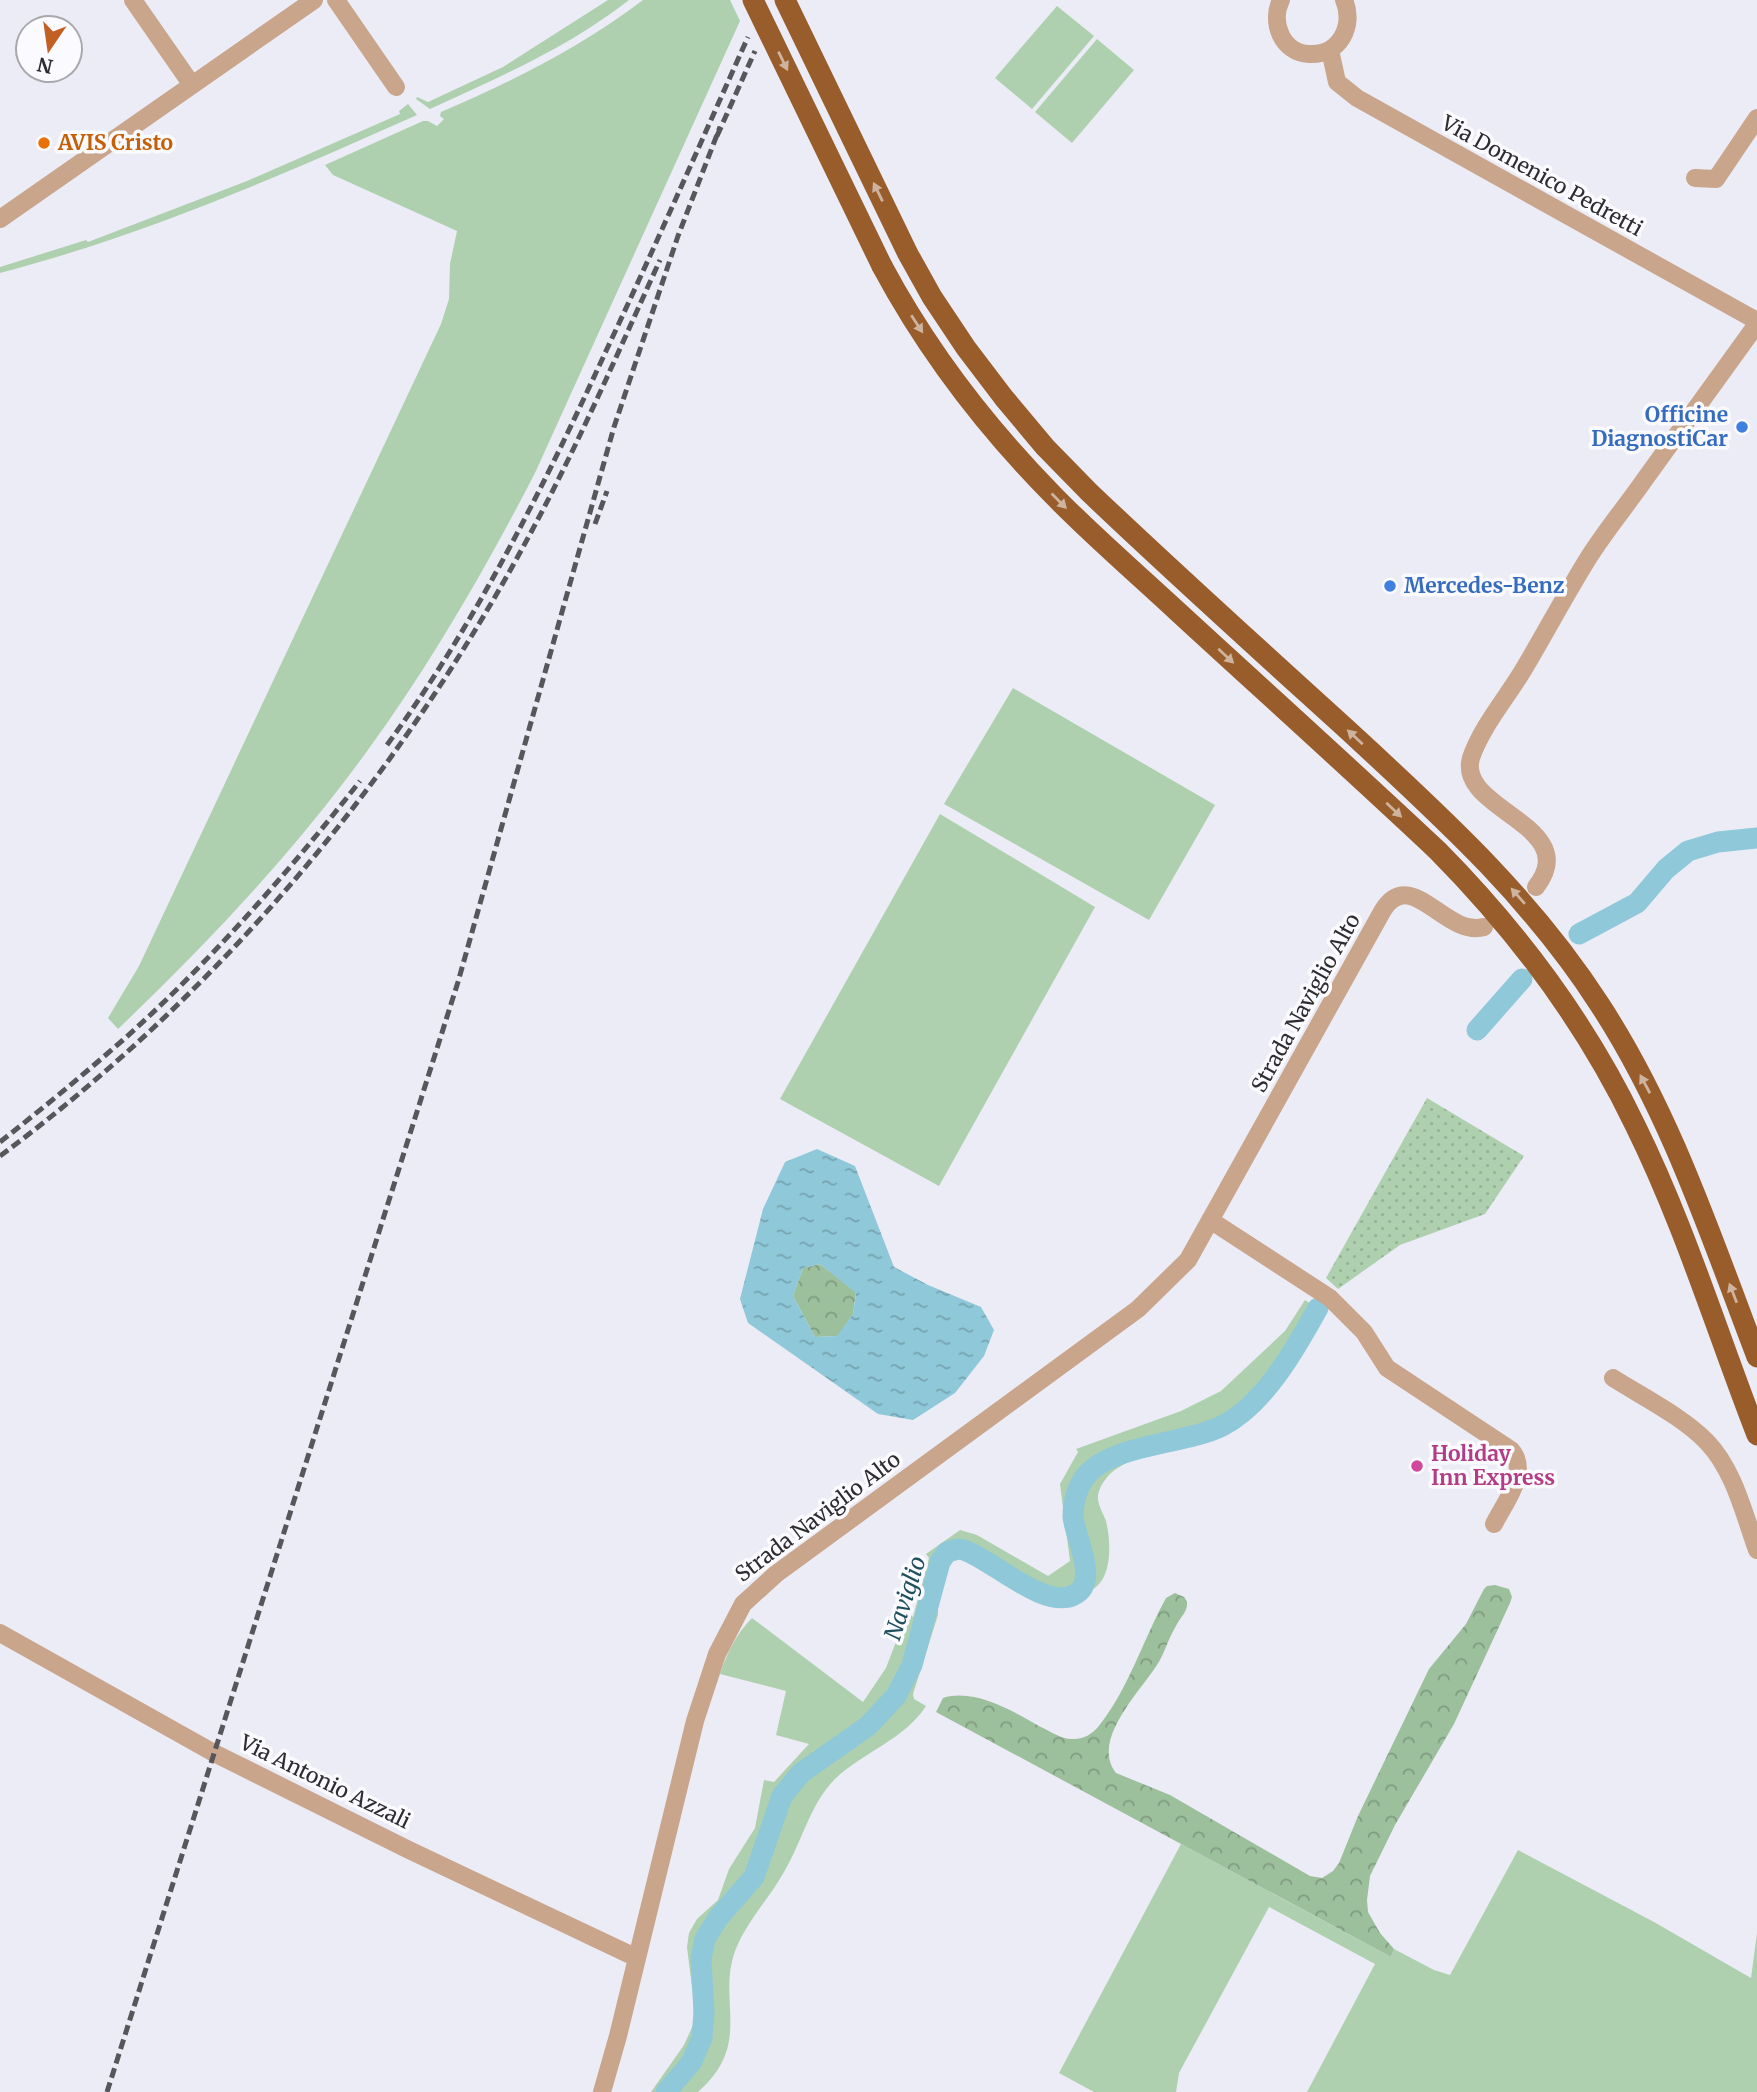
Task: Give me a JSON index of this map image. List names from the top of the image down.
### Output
{
  "streets": {
    "street": ["Via Domenico Pedretti", "Strada Naviglio Alto", "Via Antonio Azzali"]
  },
  "crossings": [
    ["Strada Naviglio Alto", "Via Antonio Azzali"]
  ],
  "water": ["Naviglio"],
  "places": [
    "AVIS Cristo",
    "Officine DiagnostiCar",
    "Mercedes-Benz",
    "Holiday Inn Express"
  ],
  "north": "bottom"
}
